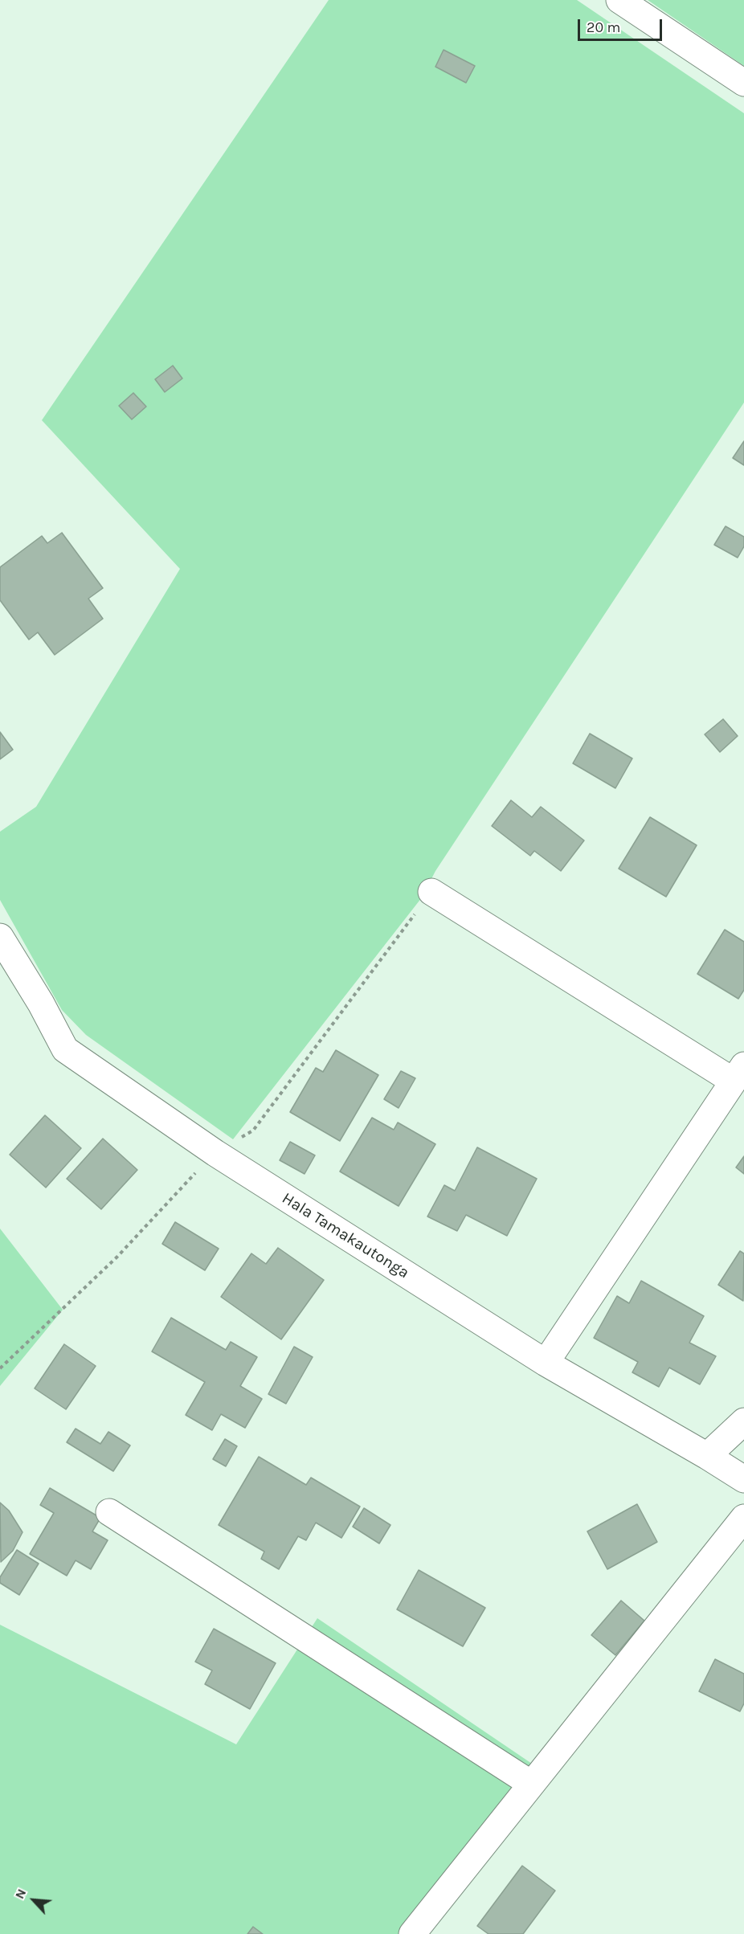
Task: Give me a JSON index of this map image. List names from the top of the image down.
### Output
{
  "streets": {
    "street": ["Hala Tamakautonga"]
  },
  "scale_bar": "20 m",
  "north": "top left"
}
